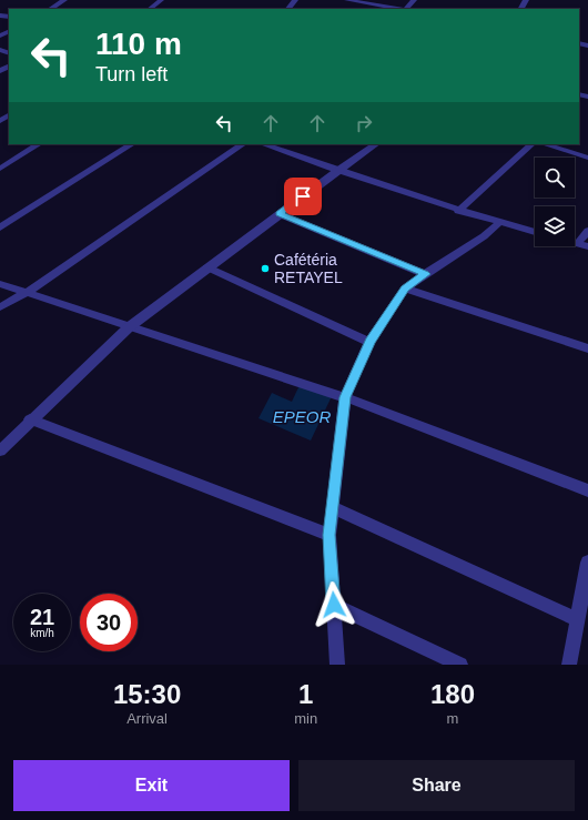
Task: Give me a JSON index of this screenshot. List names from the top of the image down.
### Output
{
  "water": ["EPEOR"],
  "places": ["Cafétéria RETAYEL"],
  "page": {
    "turn": ["110 m", "Turn left"],
    "speed": "21 km/h",
    "limit": "30",
    "eta": [
      "15:30",
      "Arrival",
      "1",
      "min",
      "180",
      "m"
    ],
    "buttons": ["Exit", "Share"]
  }
}
